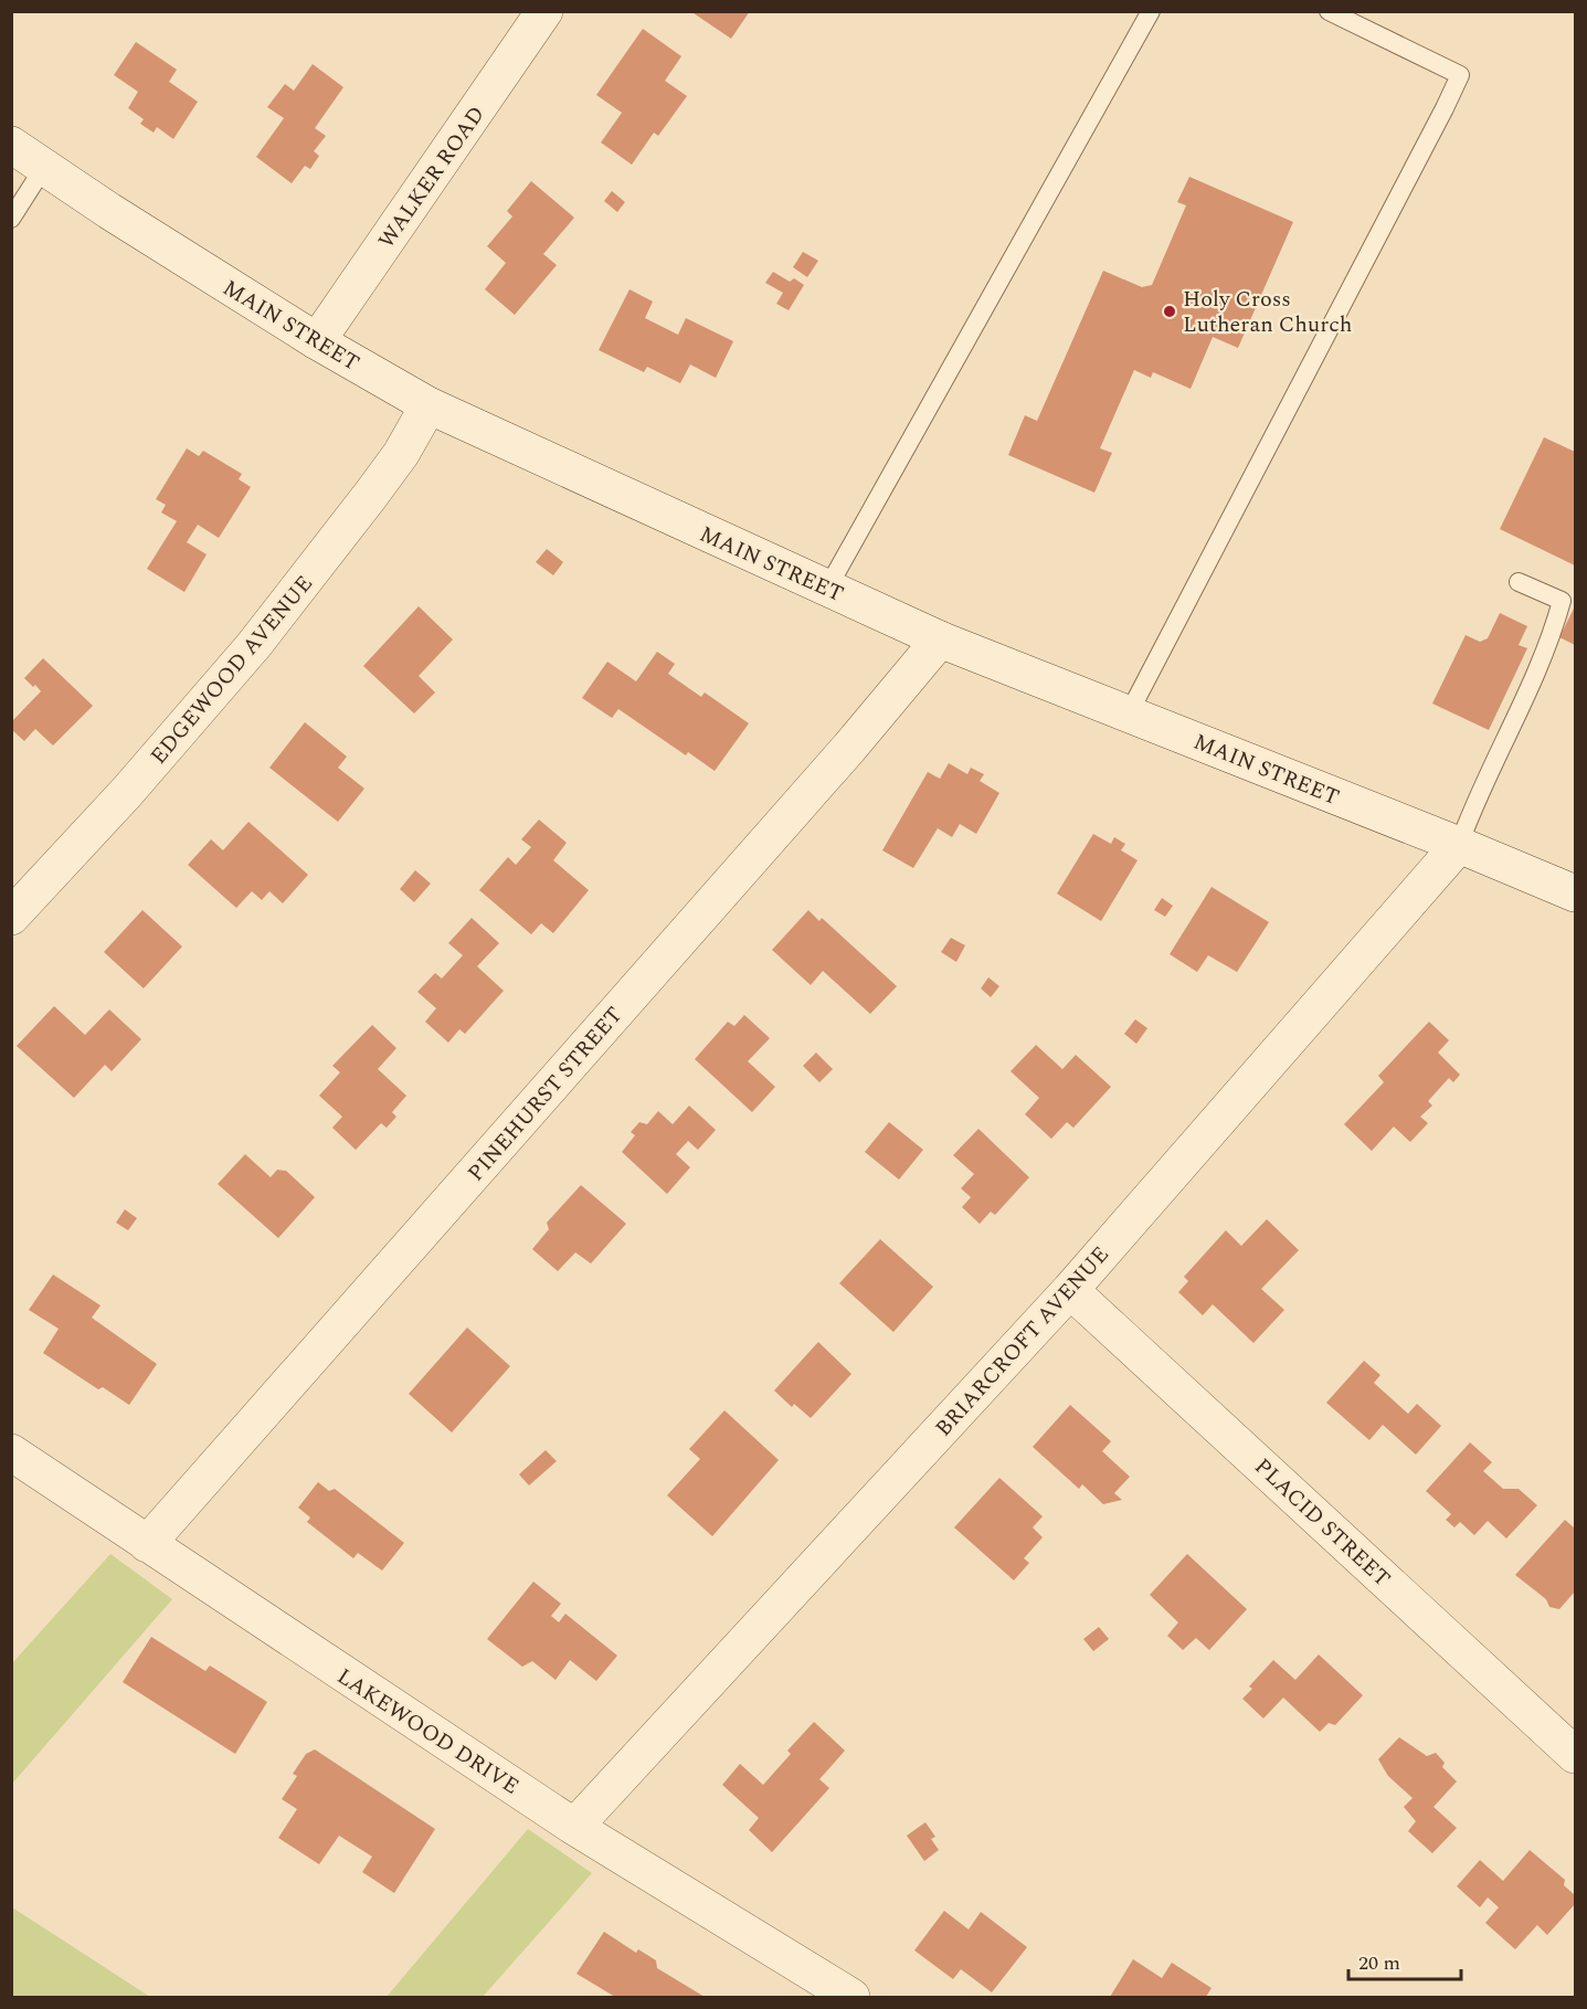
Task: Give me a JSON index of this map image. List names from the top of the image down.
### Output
{
  "streets": {
    "street": [
      "WALKER ROAD",
      "MAIN STREET",
      "EDGEWOOD AVENUE",
      "PINEHURST STREET",
      "BRIARCROFT AVENUE",
      "PLACID STREET",
      "LAKEWOOD DRIVE"
    ]
  },
  "crossings": [
    ["WALKER ROAD", "MAIN STREET"],
    ["MAIN STREET", "EDGEWOOD AVENUE"],
    ["MAIN STREET", "PINEHURST STREET"],
    ["MAIN STREET", "BRIARCROFT AVENUE"],
    ["PINEHURST STREET", "LAKEWOOD DRIVE"],
    ["BRIARCROFT AVENUE", "PLACID STREET"],
    ["BRIARCROFT AVENUE", "LAKEWOOD DRIVE"]
  ],
  "places": ["Holy Cross Lutheran Church"],
  "scale_bar": "20 m"
}
